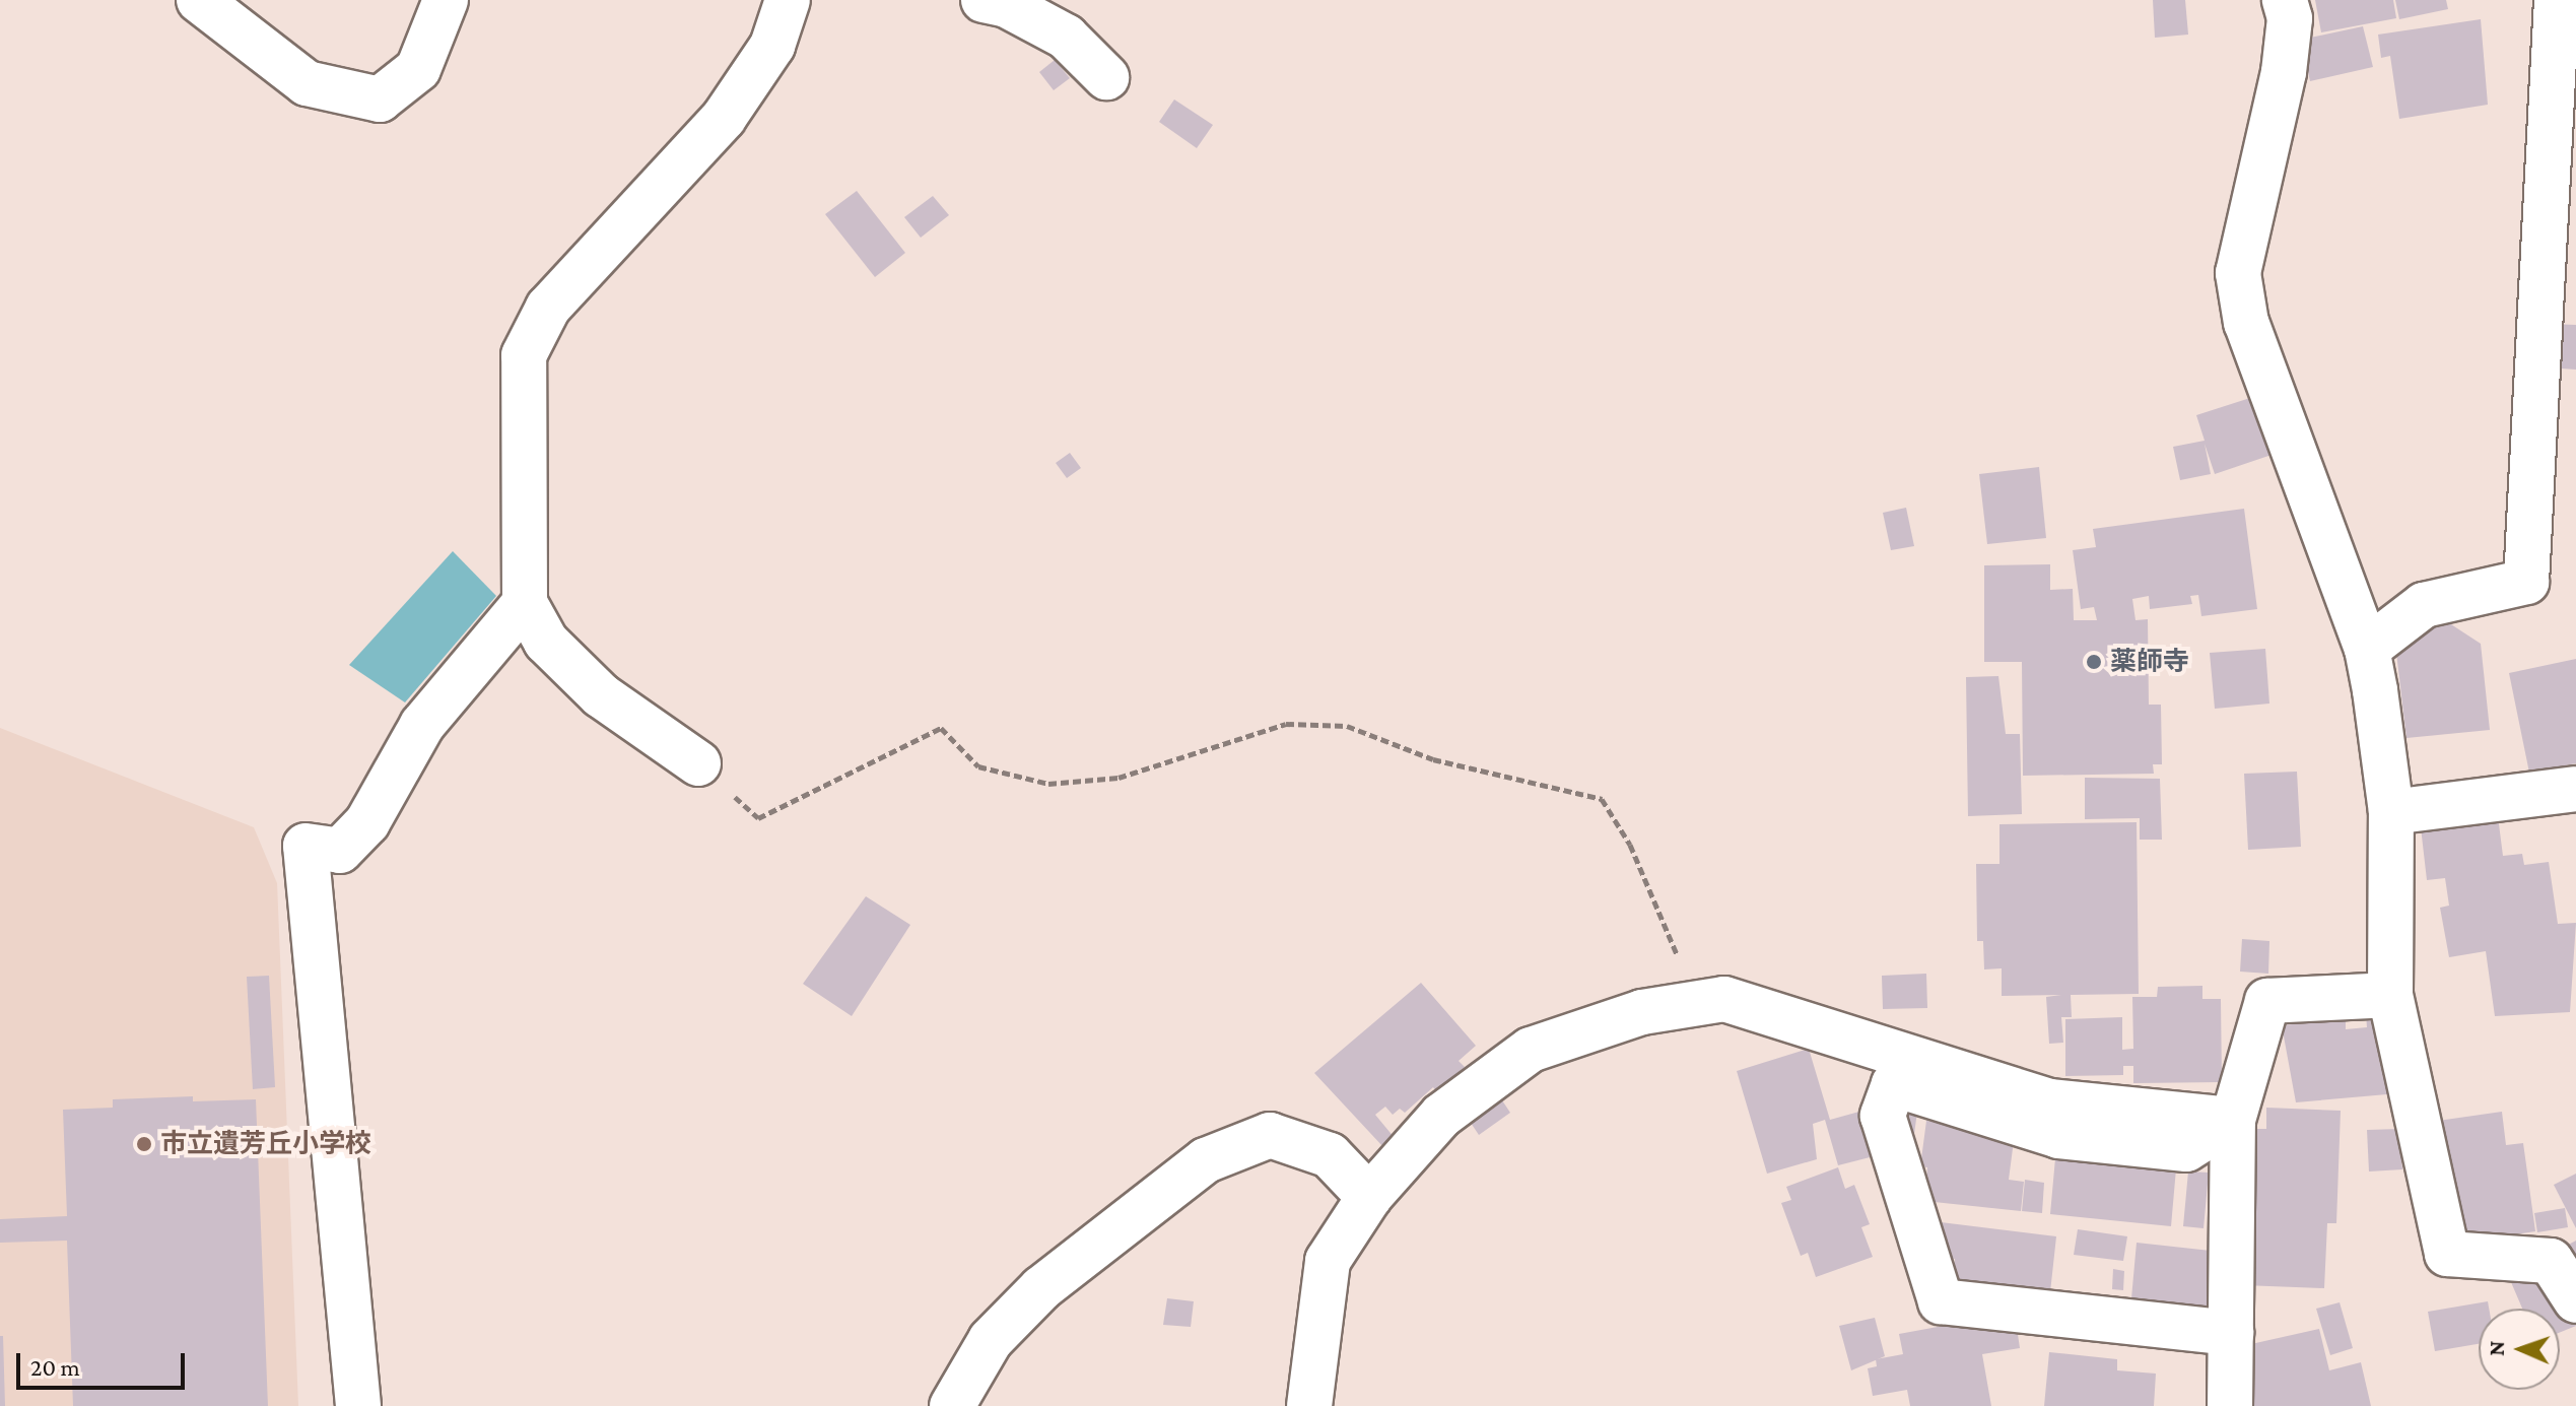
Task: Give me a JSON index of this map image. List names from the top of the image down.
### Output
{
  "places": ["薬師寺", "市立遺芳丘小学校"],
  "scale_bar": "20 m",
  "north": "left"
}
